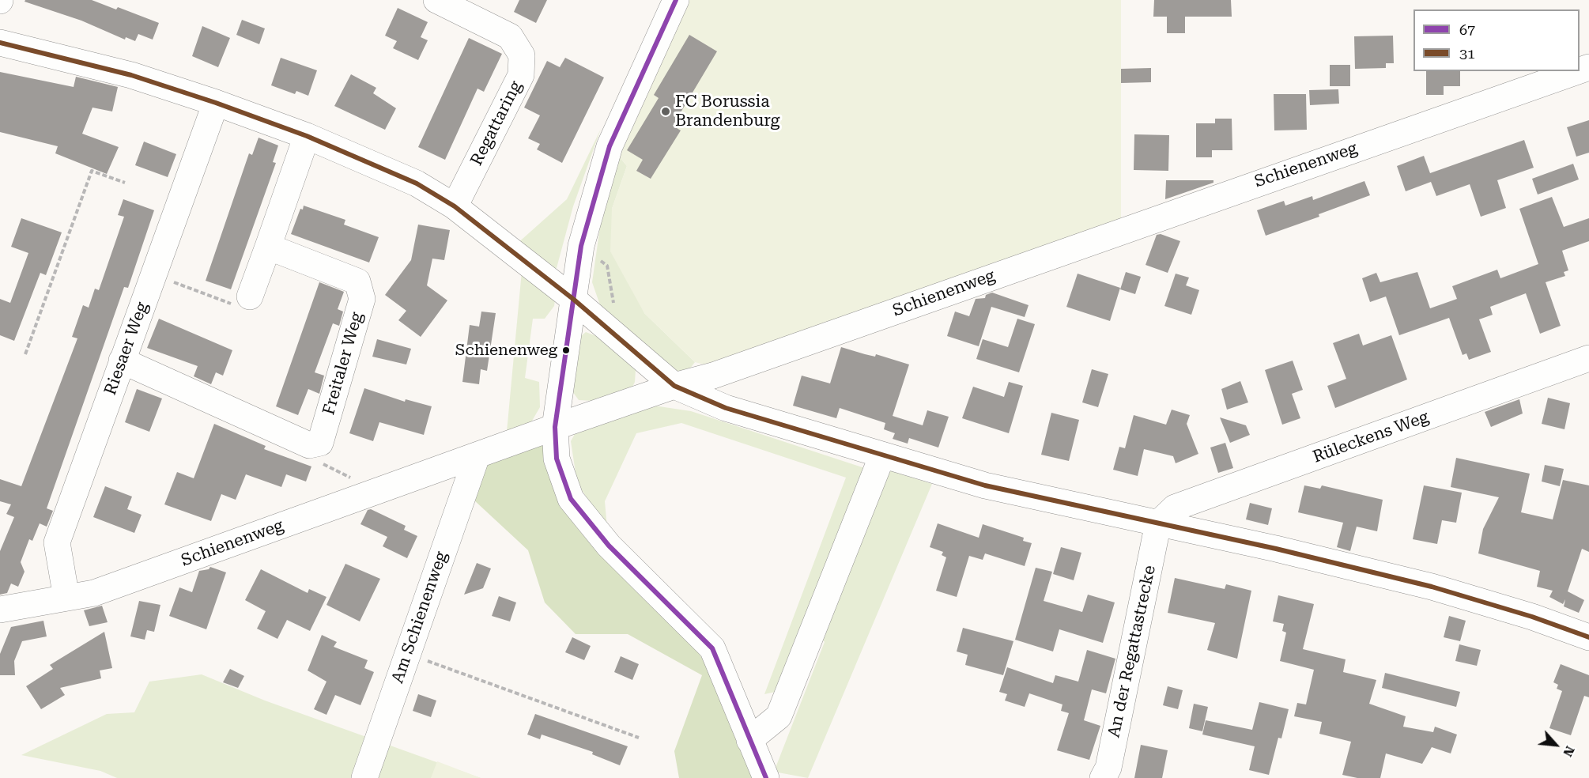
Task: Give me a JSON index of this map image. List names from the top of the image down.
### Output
{
  "streets": {
    "street": [
      "Regattaring",
      "Schienenweg",
      "Riesaer Weg",
      "Freitaler Weg",
      "Rüleckens Weg",
      "Am Schienenweg",
      "An der Regattastrecke"
    ]
  },
  "crossings": [
    ["Schienenweg", "Riesaer Weg"],
    ["Schienenweg", "Am Schienenweg"],
    ["Rüleckens Weg", "An der Regattastrecke"]
  ],
  "places": ["FC Borussia Brandenburg", "Schienenweg"],
  "lines": ["transit line 67", "transit line 31"],
  "legend": ["67", "31"],
  "north": "bottom right"
}
